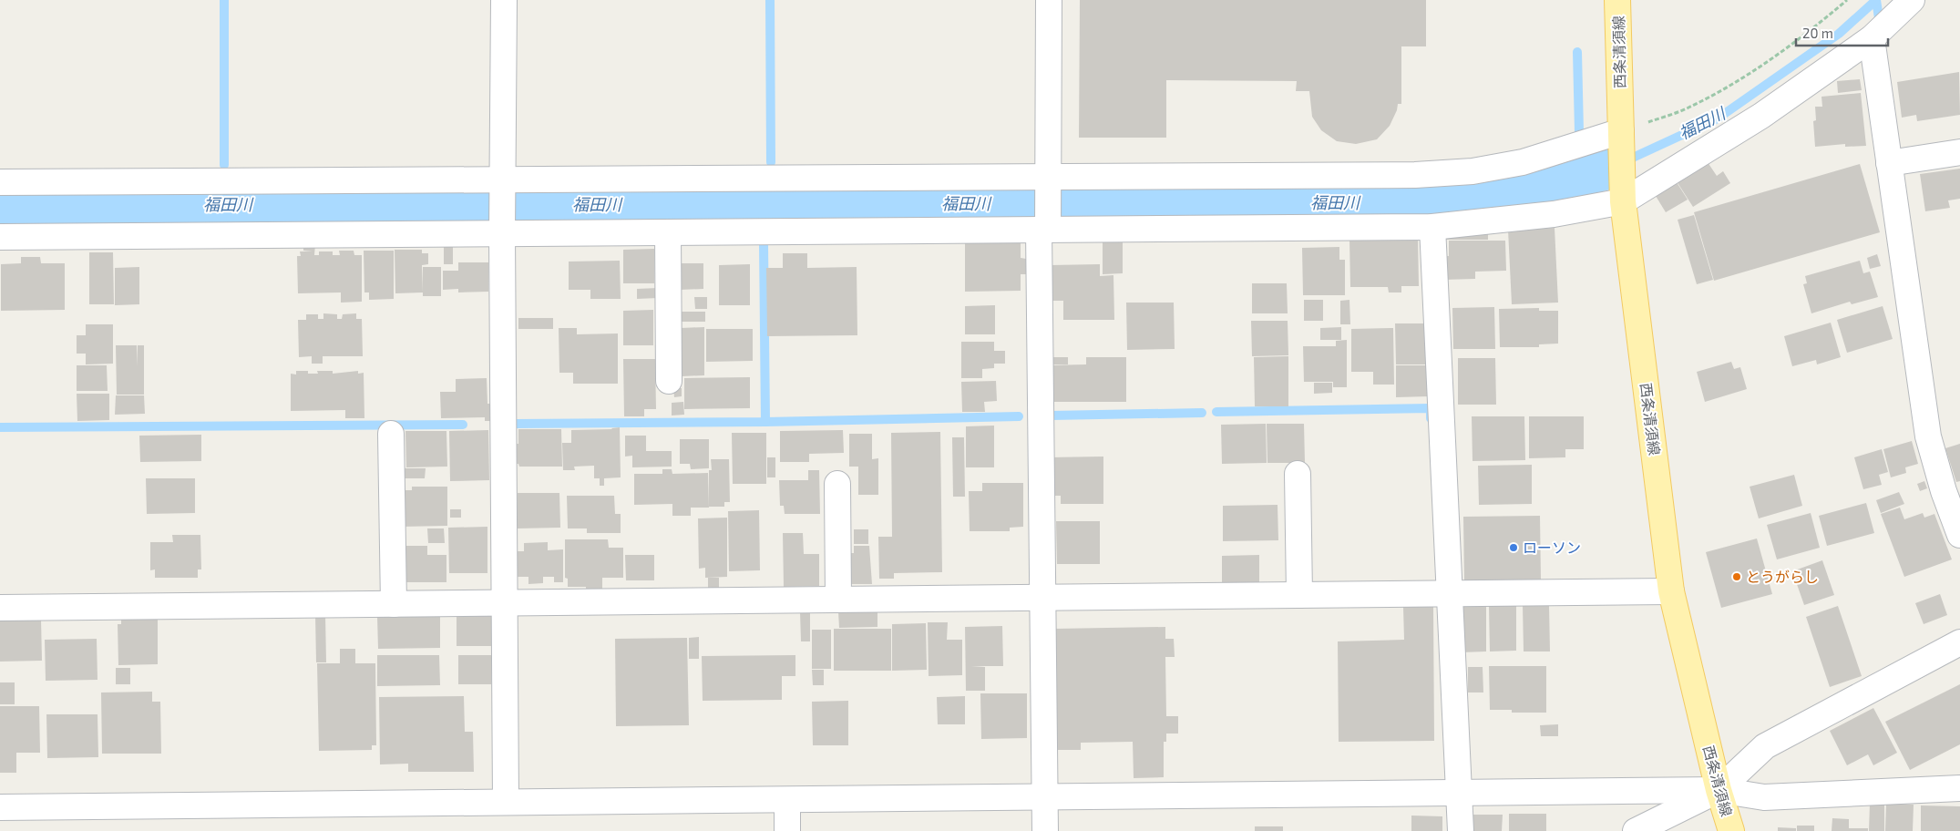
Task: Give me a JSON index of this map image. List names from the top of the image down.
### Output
{
  "streets": {
    "main road": ["西条清須線"]
  },
  "water": ["福田川"],
  "places": ["ローソン", "とうがらし"],
  "scale_bar": "20 m"
}
